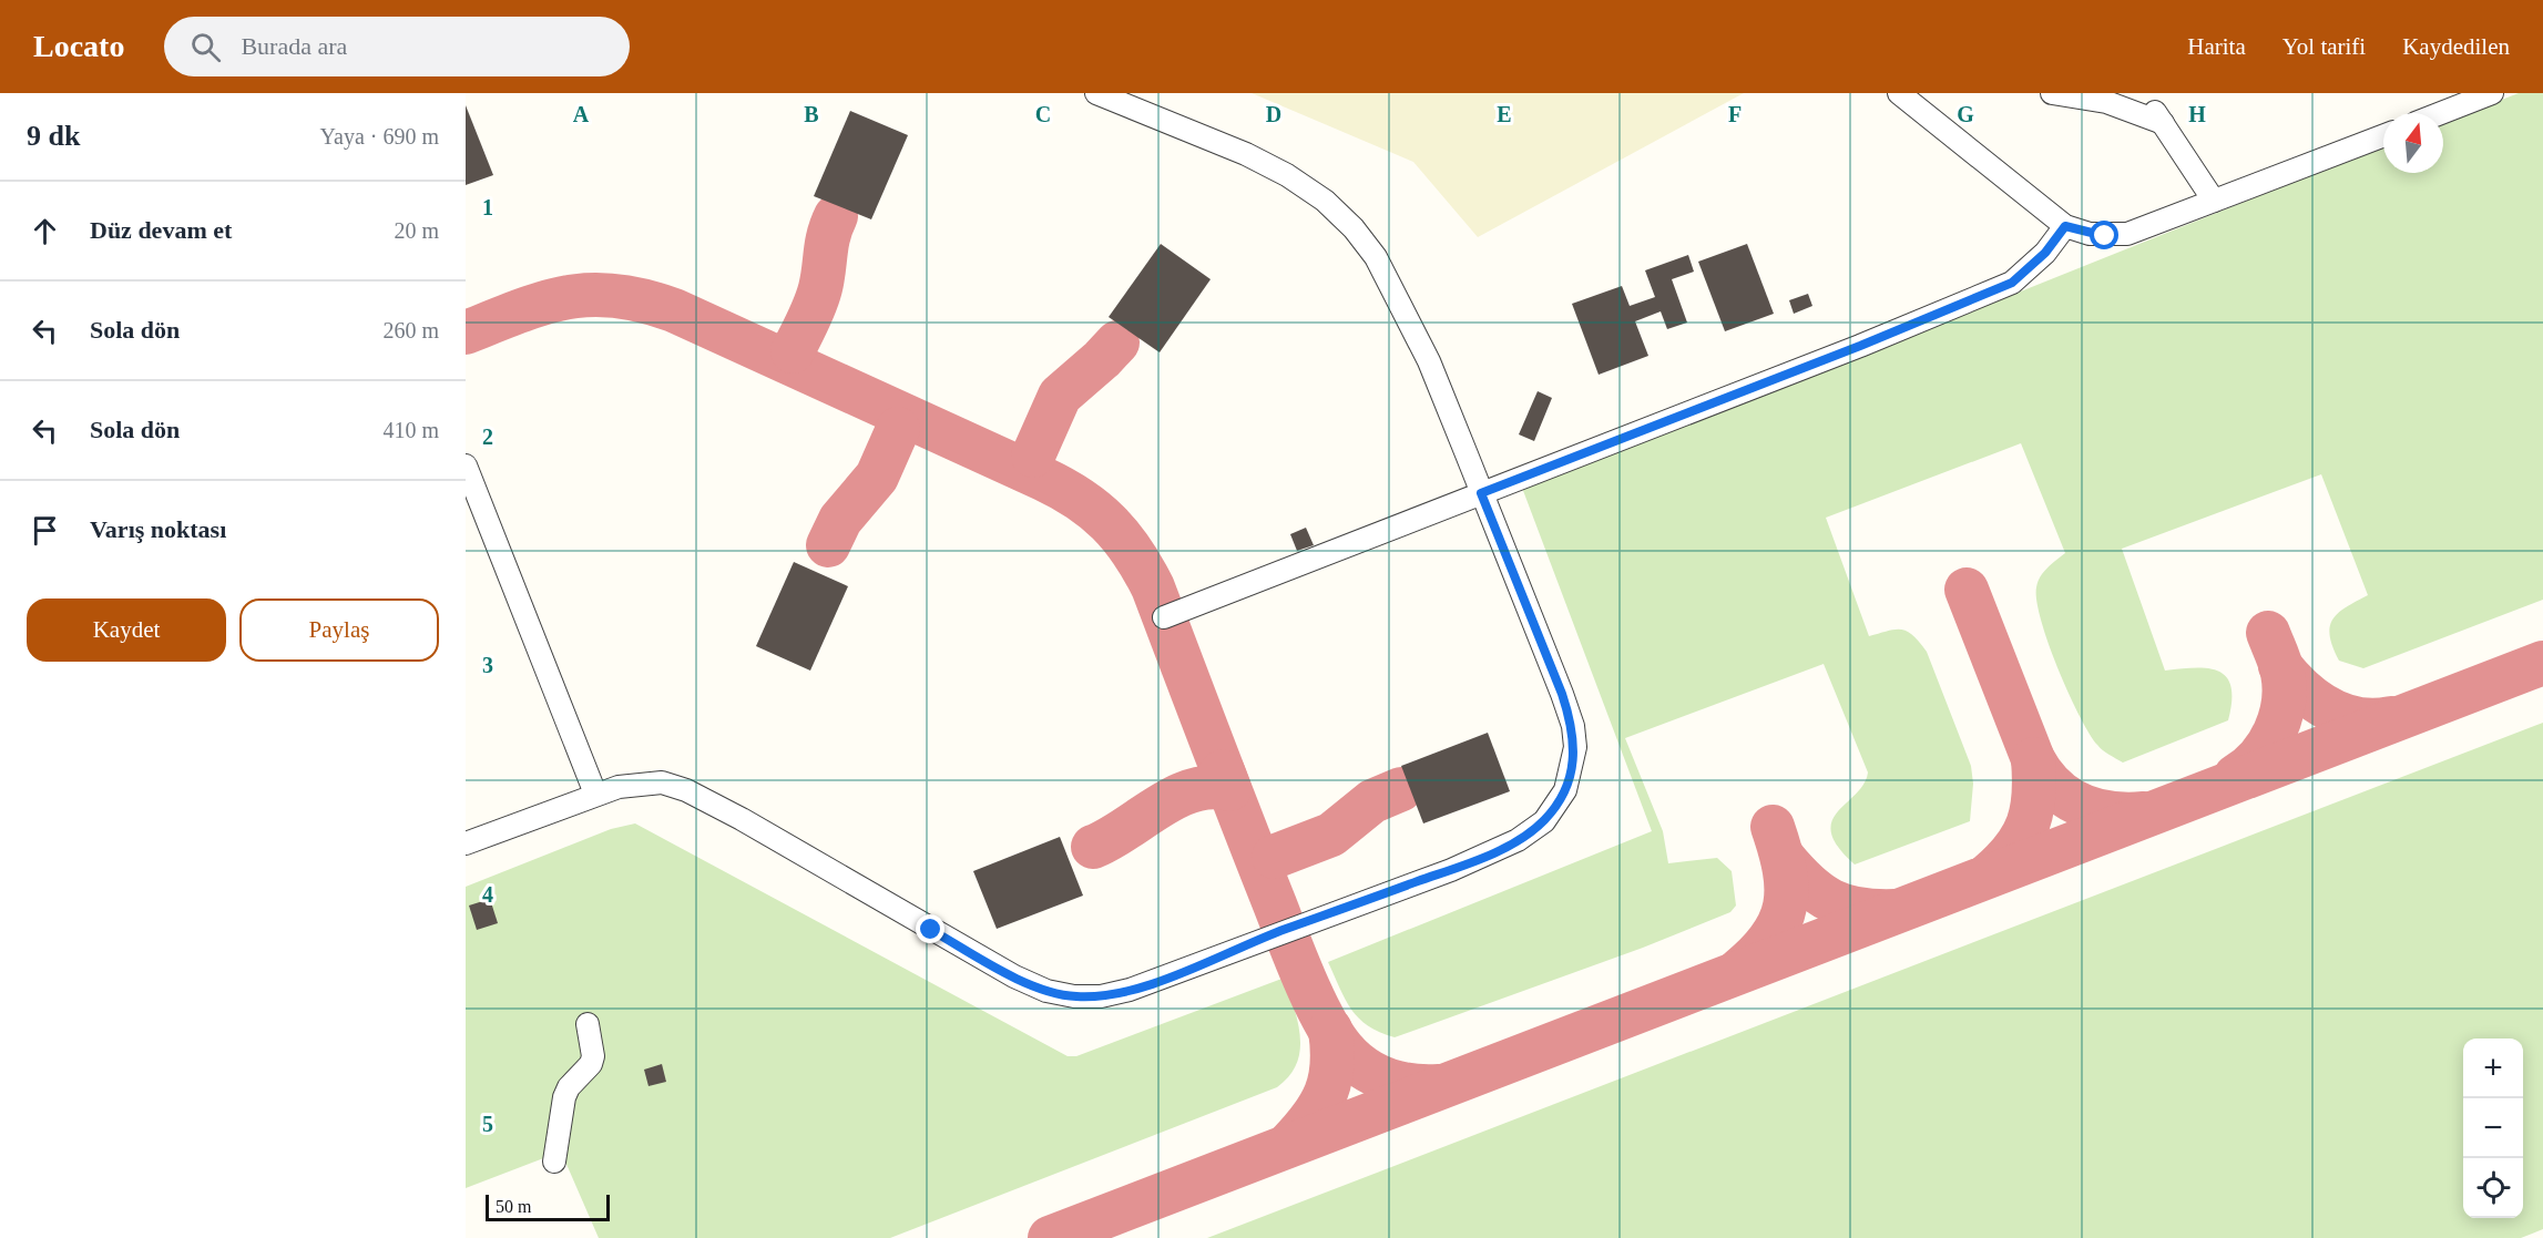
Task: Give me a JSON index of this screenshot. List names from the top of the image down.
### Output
{
  "scale_bar": "50 m",
  "north": "top",
  "page": {
    "header": "Locato",
    "search": "Burada ara",
    "nav": ["Harita", "Yol tarifi", "Kaydedilen"],
    "heading": ["9 dk", "Yaya · 690 m"],
    "list": [
      ["Düz devam et", "20 m"],
      ["Sola dön", "260 m"],
      ["Sola dön", "410 m"],
      "Varış noktası"
    ],
    "buttons": ["Kaydet", "Paylaş"],
    "map_buttons": ["+", "−"],
    "scale": "50 m"
  },
  "grid": {
    "columns": [
      "A",
      "B",
      "C",
      "D",
      "E",
      "F",
      "G",
      "H"
    ],
    "rows": [
      "1",
      "2",
      "3",
      "4",
      "5"
    ]
  }
}
